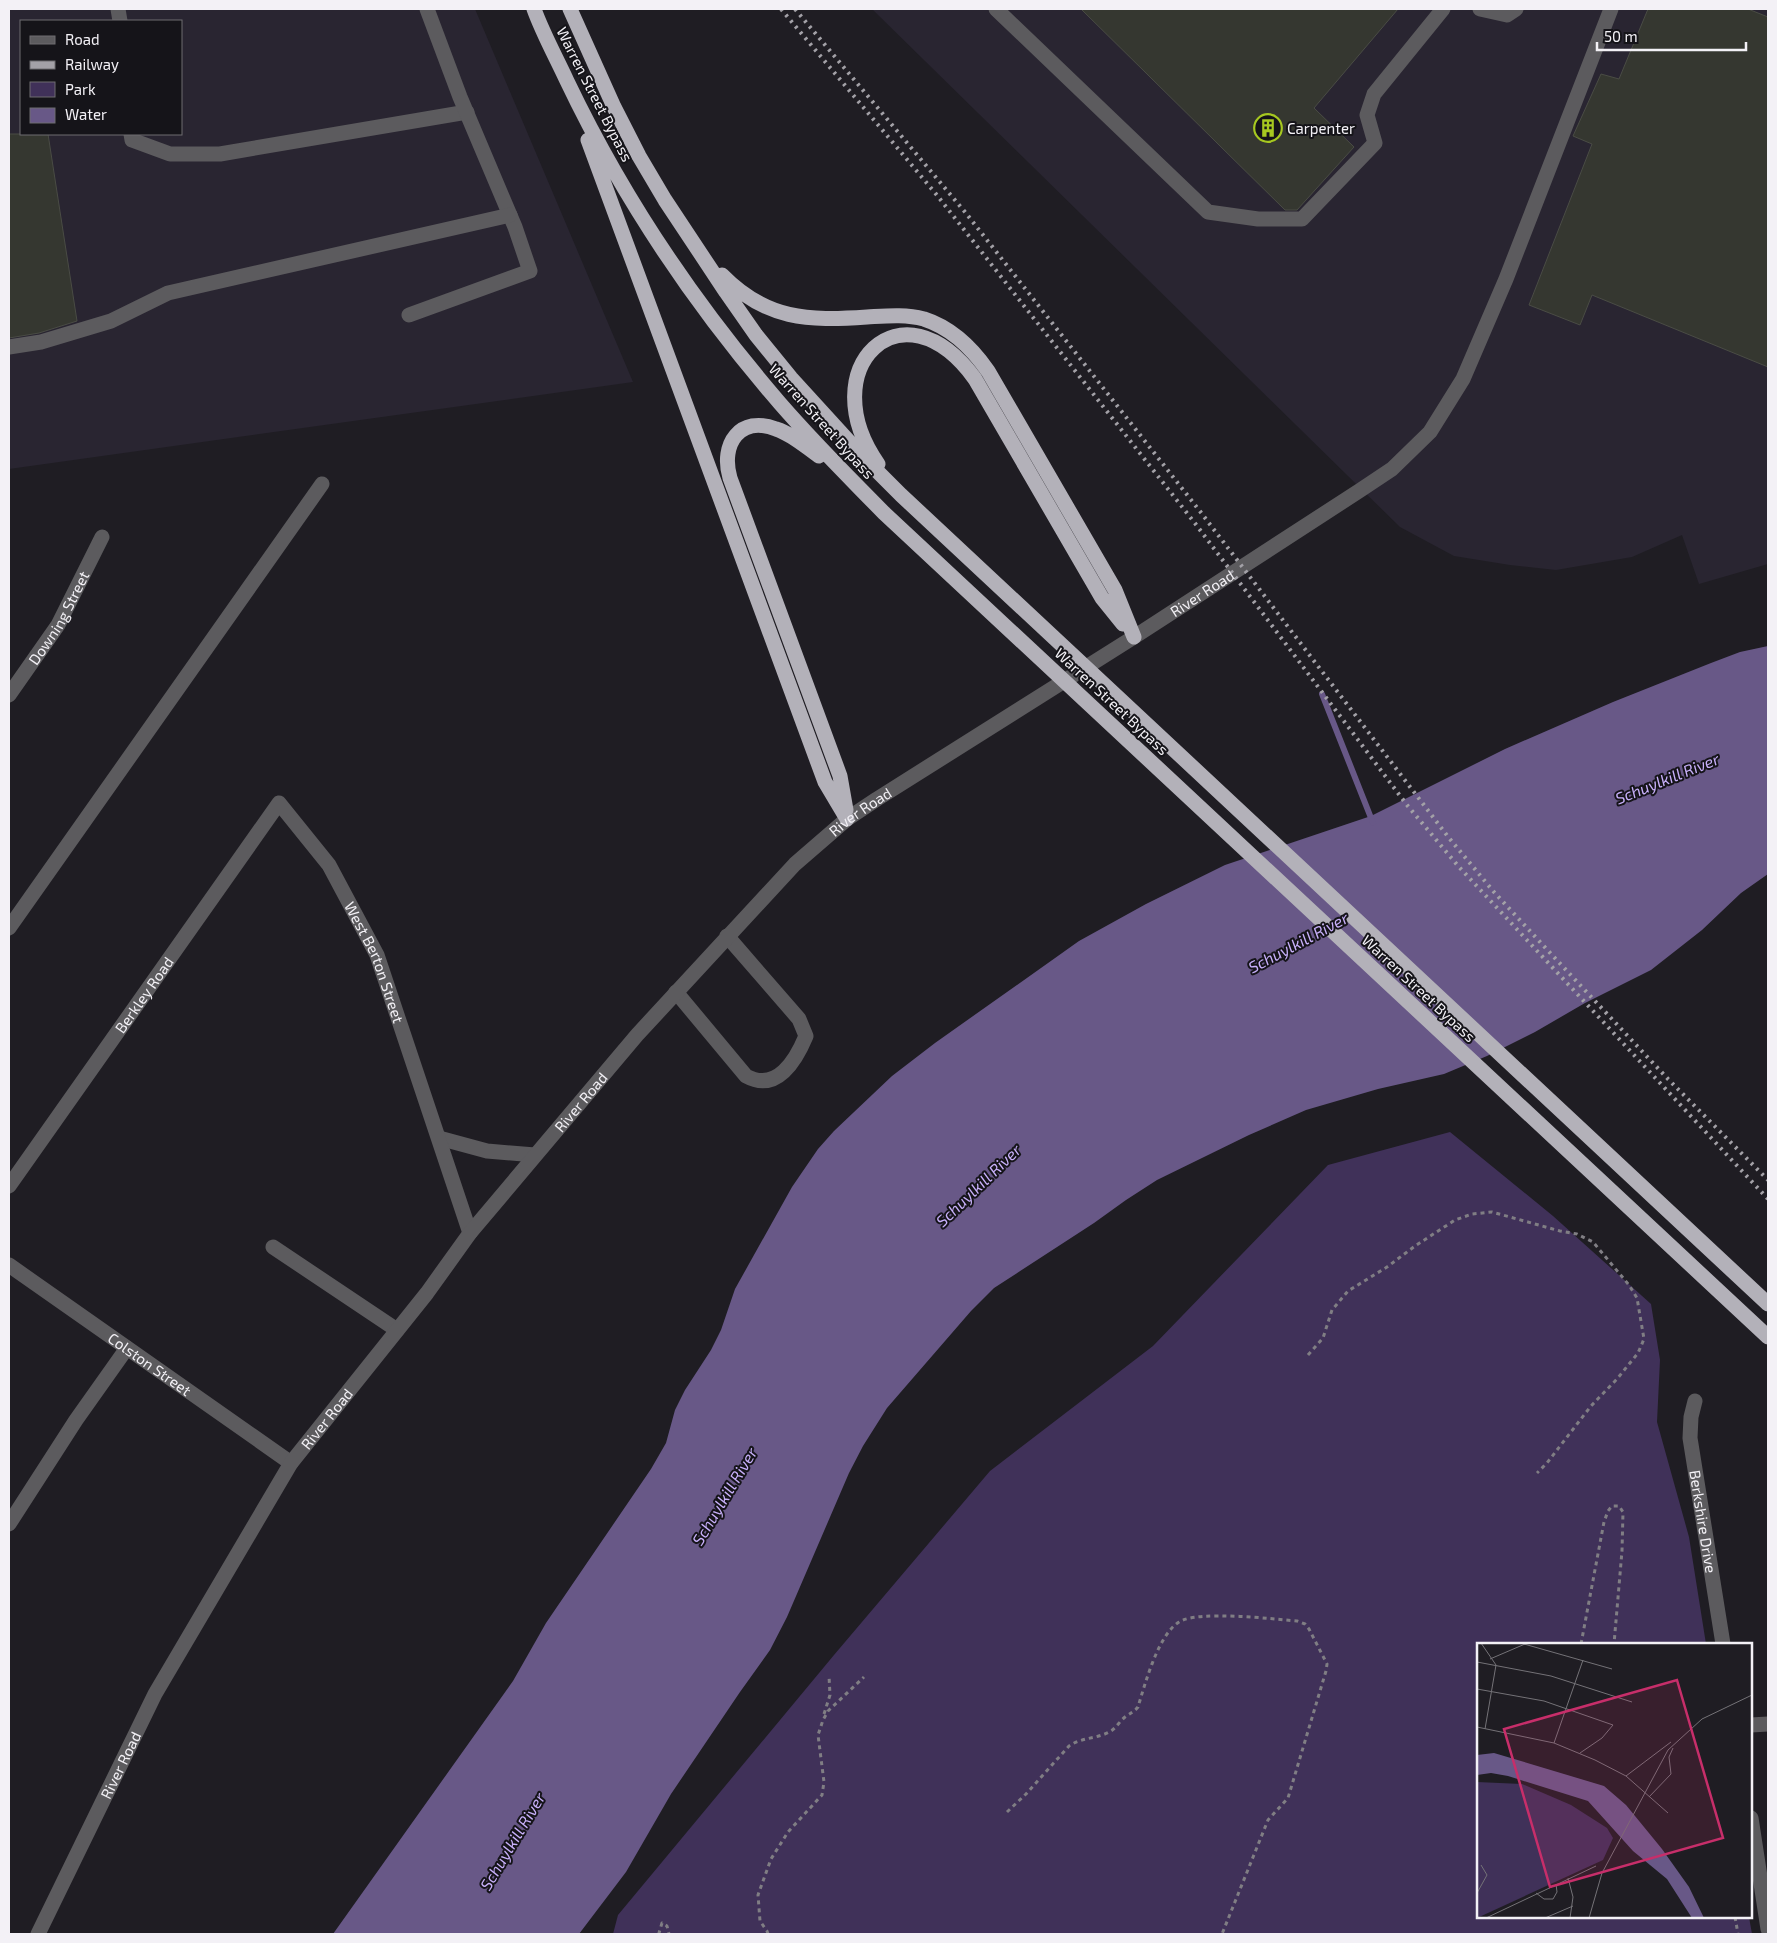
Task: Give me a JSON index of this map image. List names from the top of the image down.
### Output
{
  "streets": {
    "highway": ["Warren Street Bypass"],
    "street": [
      "River Road",
      "Downing Street",
      "West Berton Street",
      "Berkley Road",
      "Colston Street",
      "Berkshire Drive"
    ]
  },
  "crossings": [
    ["River Road", "West Berton Street"],
    ["River Road", "Colston Street"],
    ["West Berton Street", "Berkley Road"]
  ],
  "water": ["Schuylkill River"],
  "places": {
    "building": ["Carpenter"]
  },
  "legend": [
    "Road",
    "Railway",
    "Park",
    "Water"
  ],
  "scale_bar": "50 m"
}
